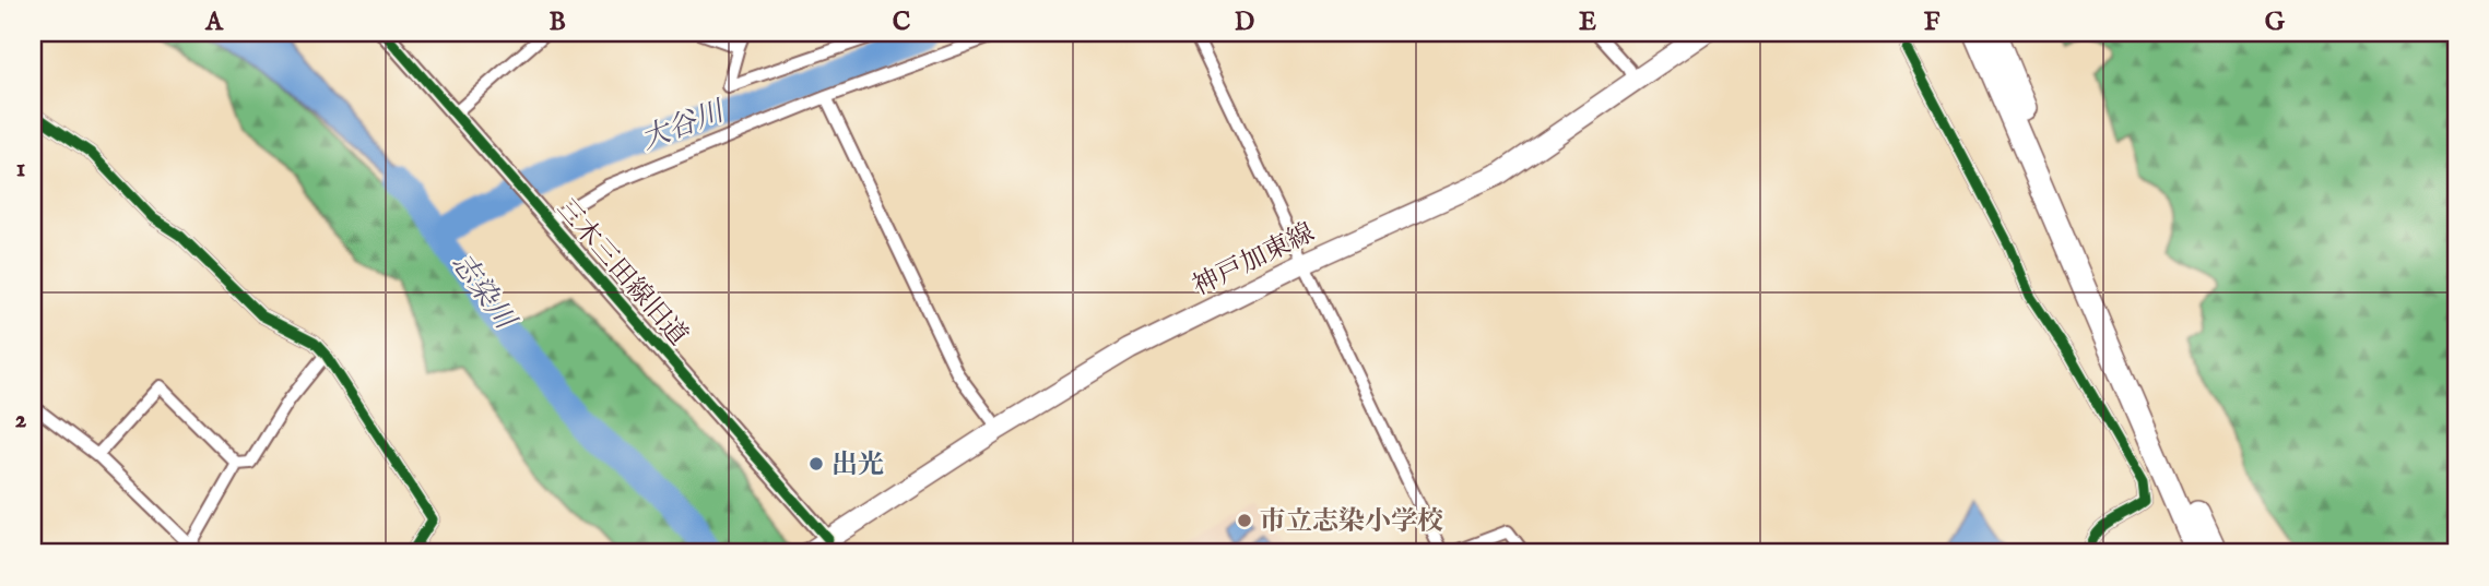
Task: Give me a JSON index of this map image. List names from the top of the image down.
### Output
{
  "streets": {
    "main road": ["神戸加東線"],
    "street": ["三木三田線旧道"]
  },
  "crossings": [
    ["神戸加東線", "三木三田線旧道"]
  ],
  "water": ["大谷川", "志染川"],
  "places": ["出光", "市立志染小学校"],
  "grid": {
    "columns": [
      "A",
      "B",
      "C",
      "D",
      "E",
      "F",
      "G"
    ],
    "rows": ["1", "2"]
  }
}
